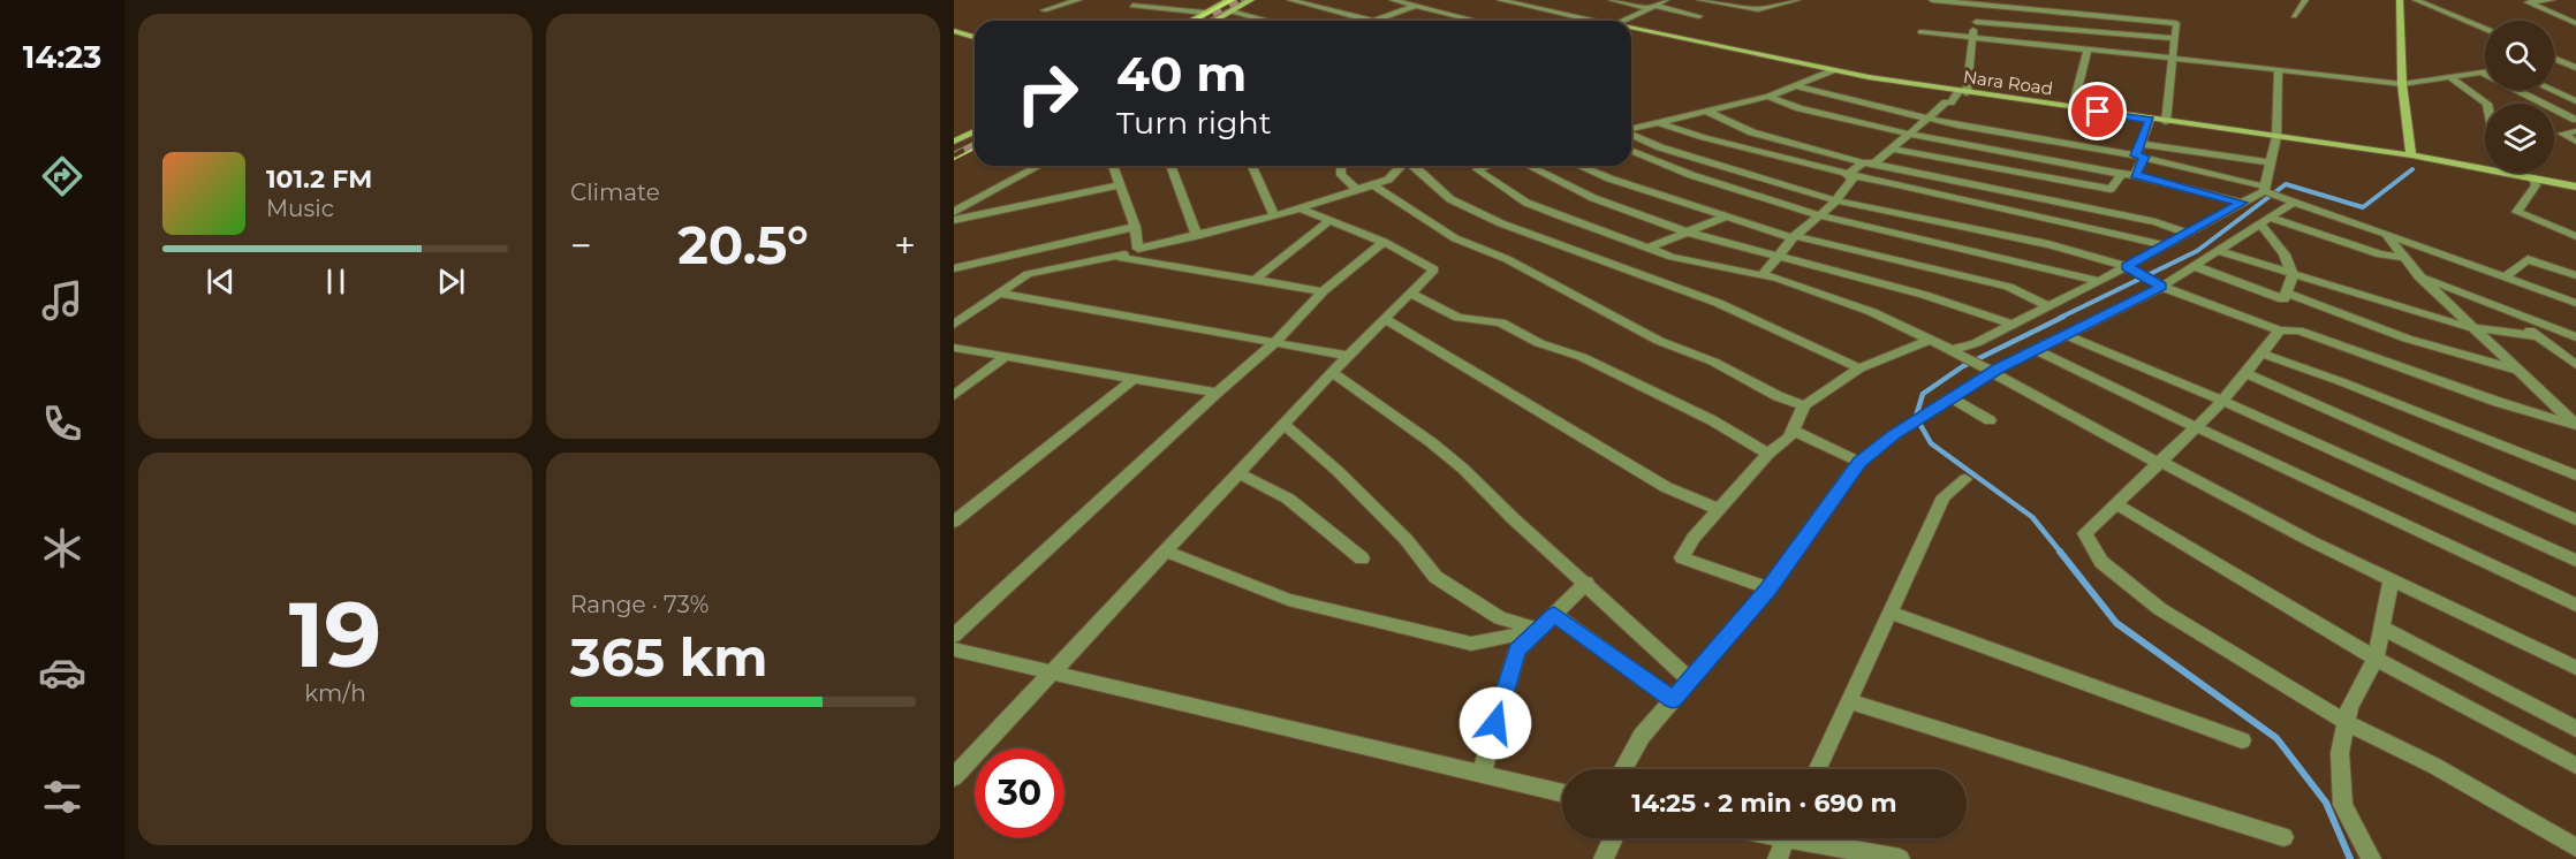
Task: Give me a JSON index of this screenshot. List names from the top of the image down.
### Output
{
  "streets": {
    "main road": ["Nara Road"]
  },
  "page": {
    "tabs": "14:23",
    "tile": [
      "Climate",
      ["19", "km/h"],
      ["Range · 73%", "365 km"]
    ],
    "turn": ["40 m", "Turn right"],
    "song": ["101.2 FM", "Music"],
    "heat": ["−", "20.5°", "+"],
    "limit": "30",
    "trip": "14:25 · 2 min · 690 m"
  }
}
